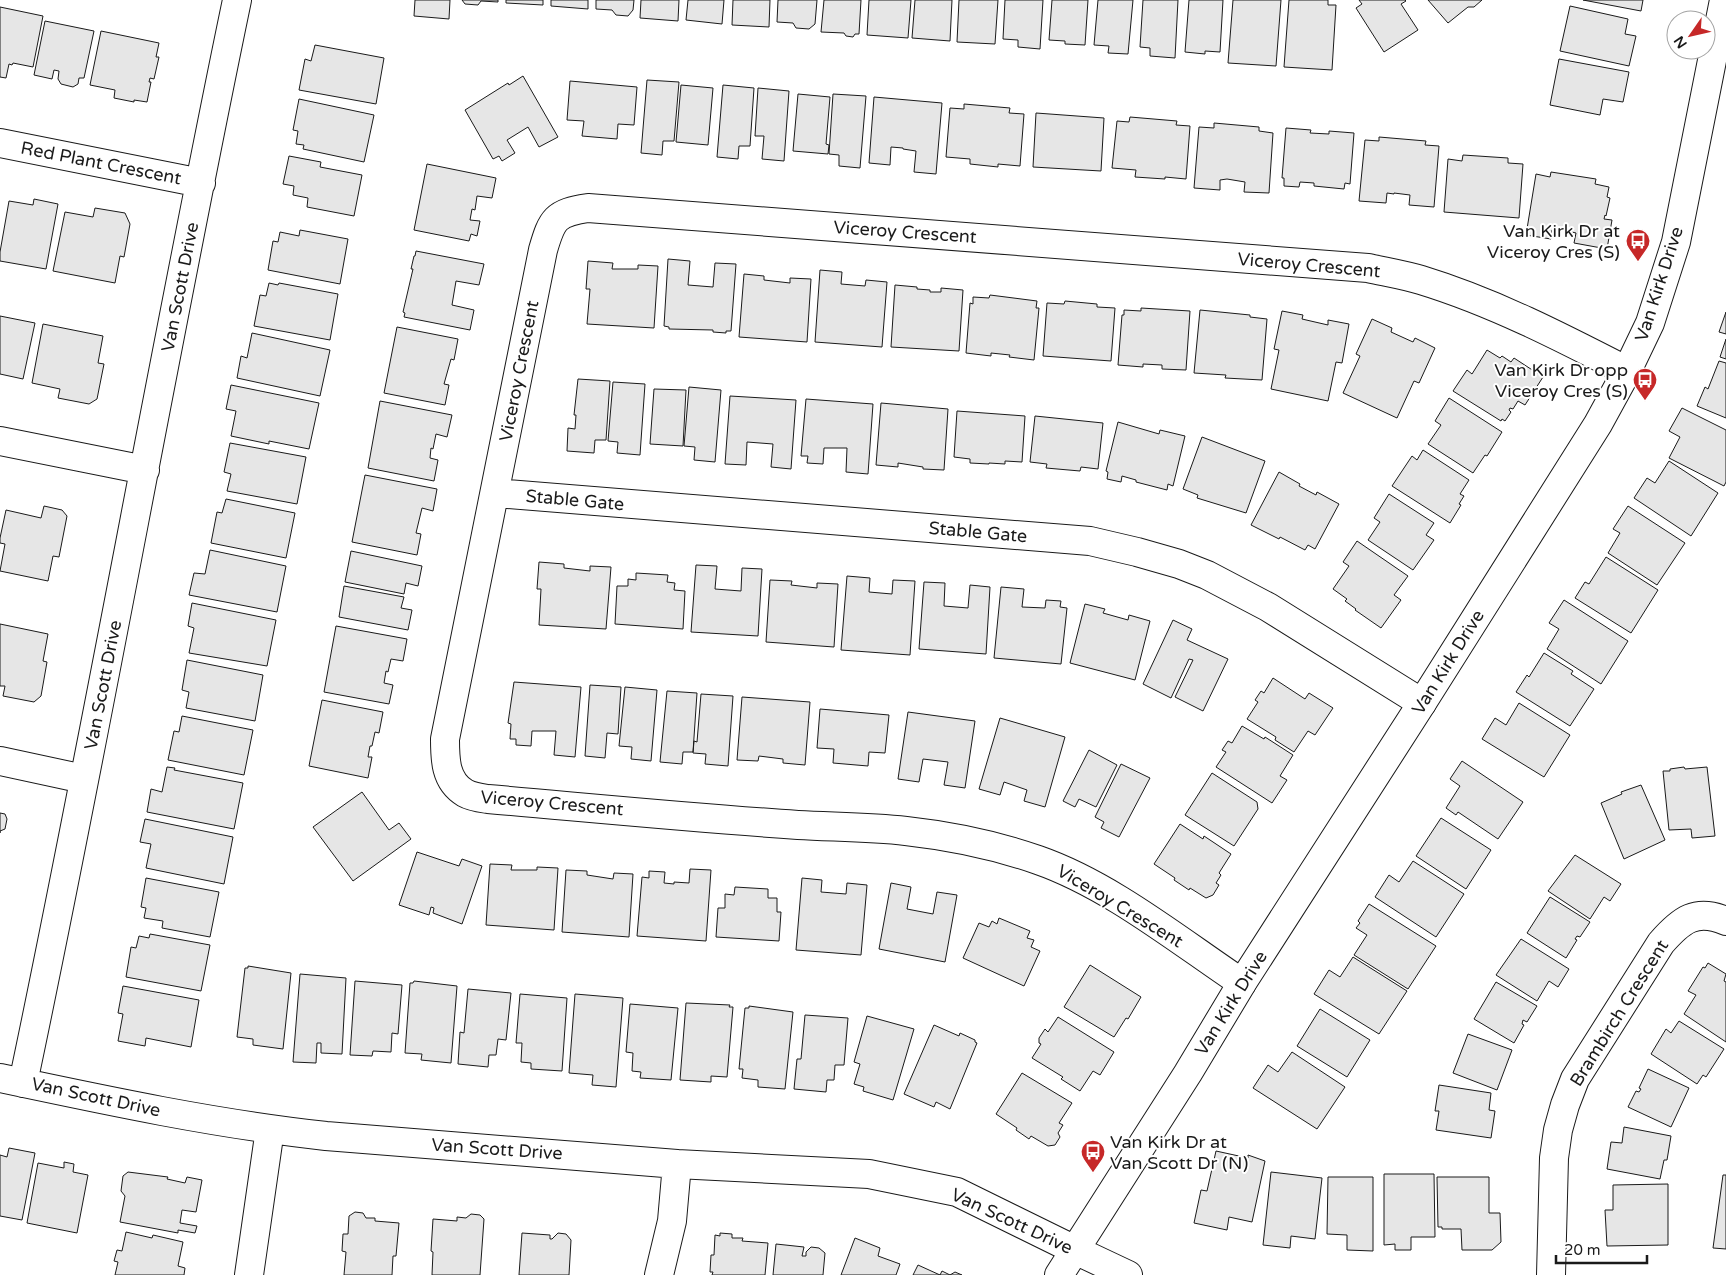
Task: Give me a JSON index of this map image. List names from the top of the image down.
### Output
{
  "streets": {
    "street": [
      "Red Plant Crescent",
      "Viceroy Crescent",
      "Van Kirk Drive",
      "Van Scott Drive",
      "Stable Gate",
      "Brambirch Crescent"
    ]
  },
  "crossings": [
    ["Red Plant Crescent", "Van Scott Drive"],
    ["Viceroy Crescent", "Van Kirk Drive"],
    ["Viceroy Crescent", "Stable Gate"],
    ["Van Kirk Drive", "Van Scott Drive"],
    ["Van Kirk Drive", "Stable Gate"]
  ],
  "places": {
    "bus stop": ["Van Kirk Dr at Viceroy Cres (S)", "Van Kirk Dr opp Viceroy Cres (S)", "Van Kirk Dr at Van Scott Dr (N)"]
  },
  "scale_bar": "20 m",
  "north": "bottom left"
}
